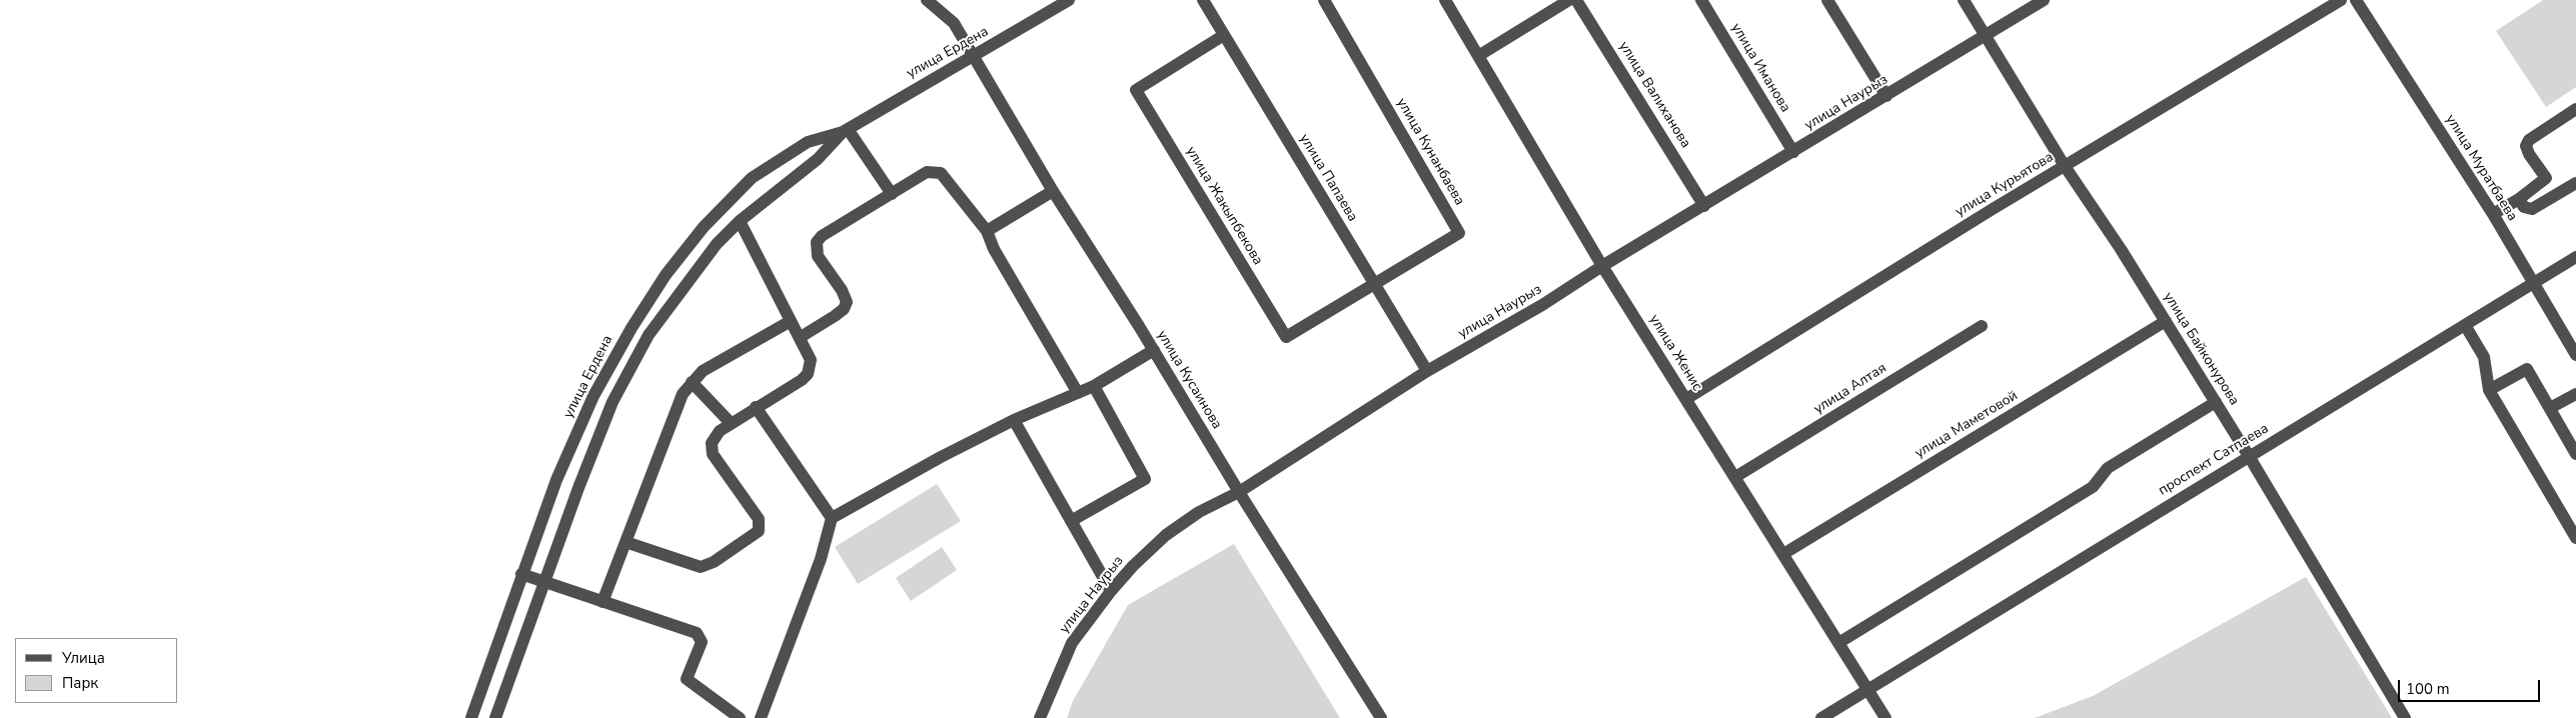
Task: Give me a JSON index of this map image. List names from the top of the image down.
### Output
{
  "streets": {
    "street": [
      "улица Ердена",
      "улица Иманова",
      "улица Валиханова",
      "улица Наурыз",
      "улица Кунанбаева",
      "улица Муратбаева",
      "улица Папаева",
      "улица Курьятова",
      "улица Жакыпбекова",
      "улица Байконурова",
      "улица Женис",
      "улица Кусаинова",
      "улица Алтая",
      "улица Маметовой",
      "проспект Сатпаева"
    ]
  },
  "crossings": [
    ["улица Ердена", "улица Кусаинова"],
    ["улица Иманова", "улица Наурыз"],
    ["улица Валиханова", "улица Наурыз"],
    ["улица Наурыз", "улица Папаева"],
    ["улица Наурыз", "улица Байконурова"],
    ["улица Наурыз", "улица Женис"],
    ["улица Наурыз", "улица Кусаинова"],
    ["улица Кунанбаева", "улица Папаева"],
    ["улица Кунанбаева", "улица Жакыпбекова"],
    ["улица Муратбаева", "проспект Сатпаева"],
    ["улица Папаева", "улица Жакыпбекова"],
    ["улица Курьятова", "улица Байконурова"],
    ["улица Курьятова", "улица Женис"],
    ["улица Байконурова", "улица Маметовой"],
    ["улица Байконурова", "проспект Сатпаева"],
    ["улица Женис", "улица Алтая"],
    ["улица Женис", "улица Маметовой"],
    ["улица Женис", "проспект Сатпаева"]
  ],
  "legend": ["Улица", "Парк"],
  "scale_bar": "100 m"
}
